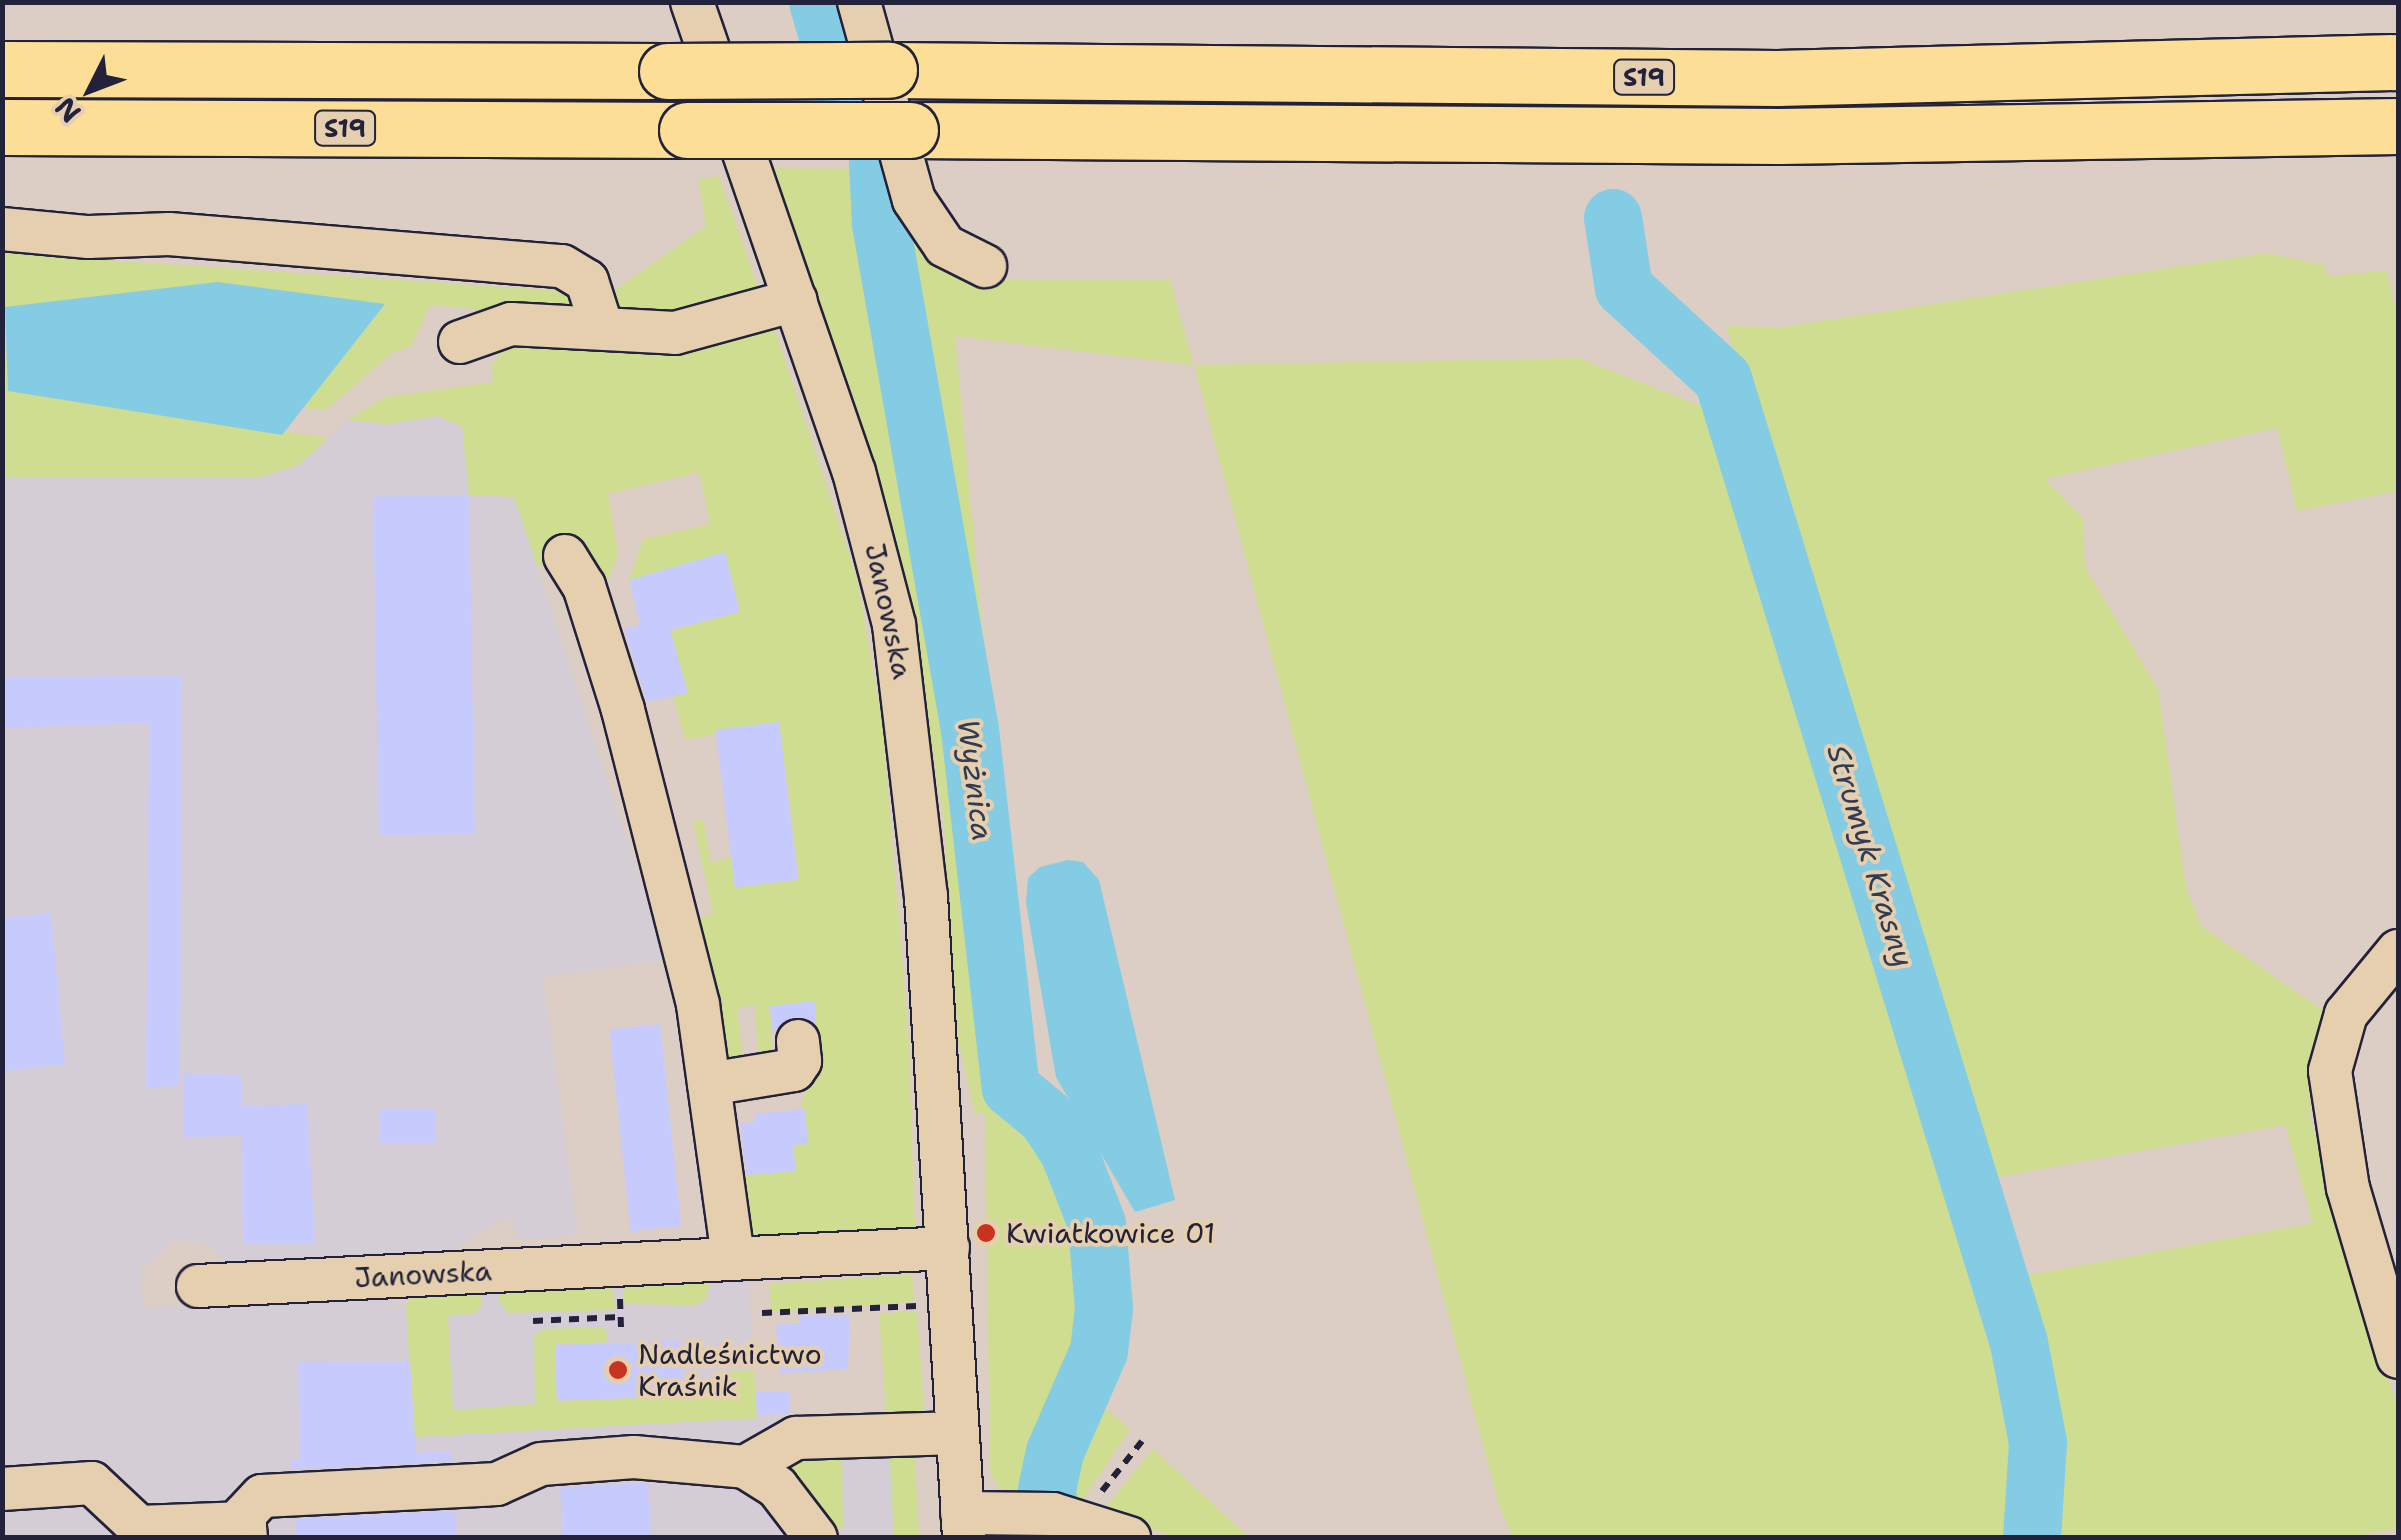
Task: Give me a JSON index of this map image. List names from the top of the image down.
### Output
{
  "streets": {
    "highway": ["S19"],
    "street": ["Janowska"]
  },
  "water": ["Wyżnica", "Strumyk Krasny"],
  "places": ["Kwiatkowice 01", "Nadleśnictwo Kraśnik"],
  "north": "bottom left"
}
